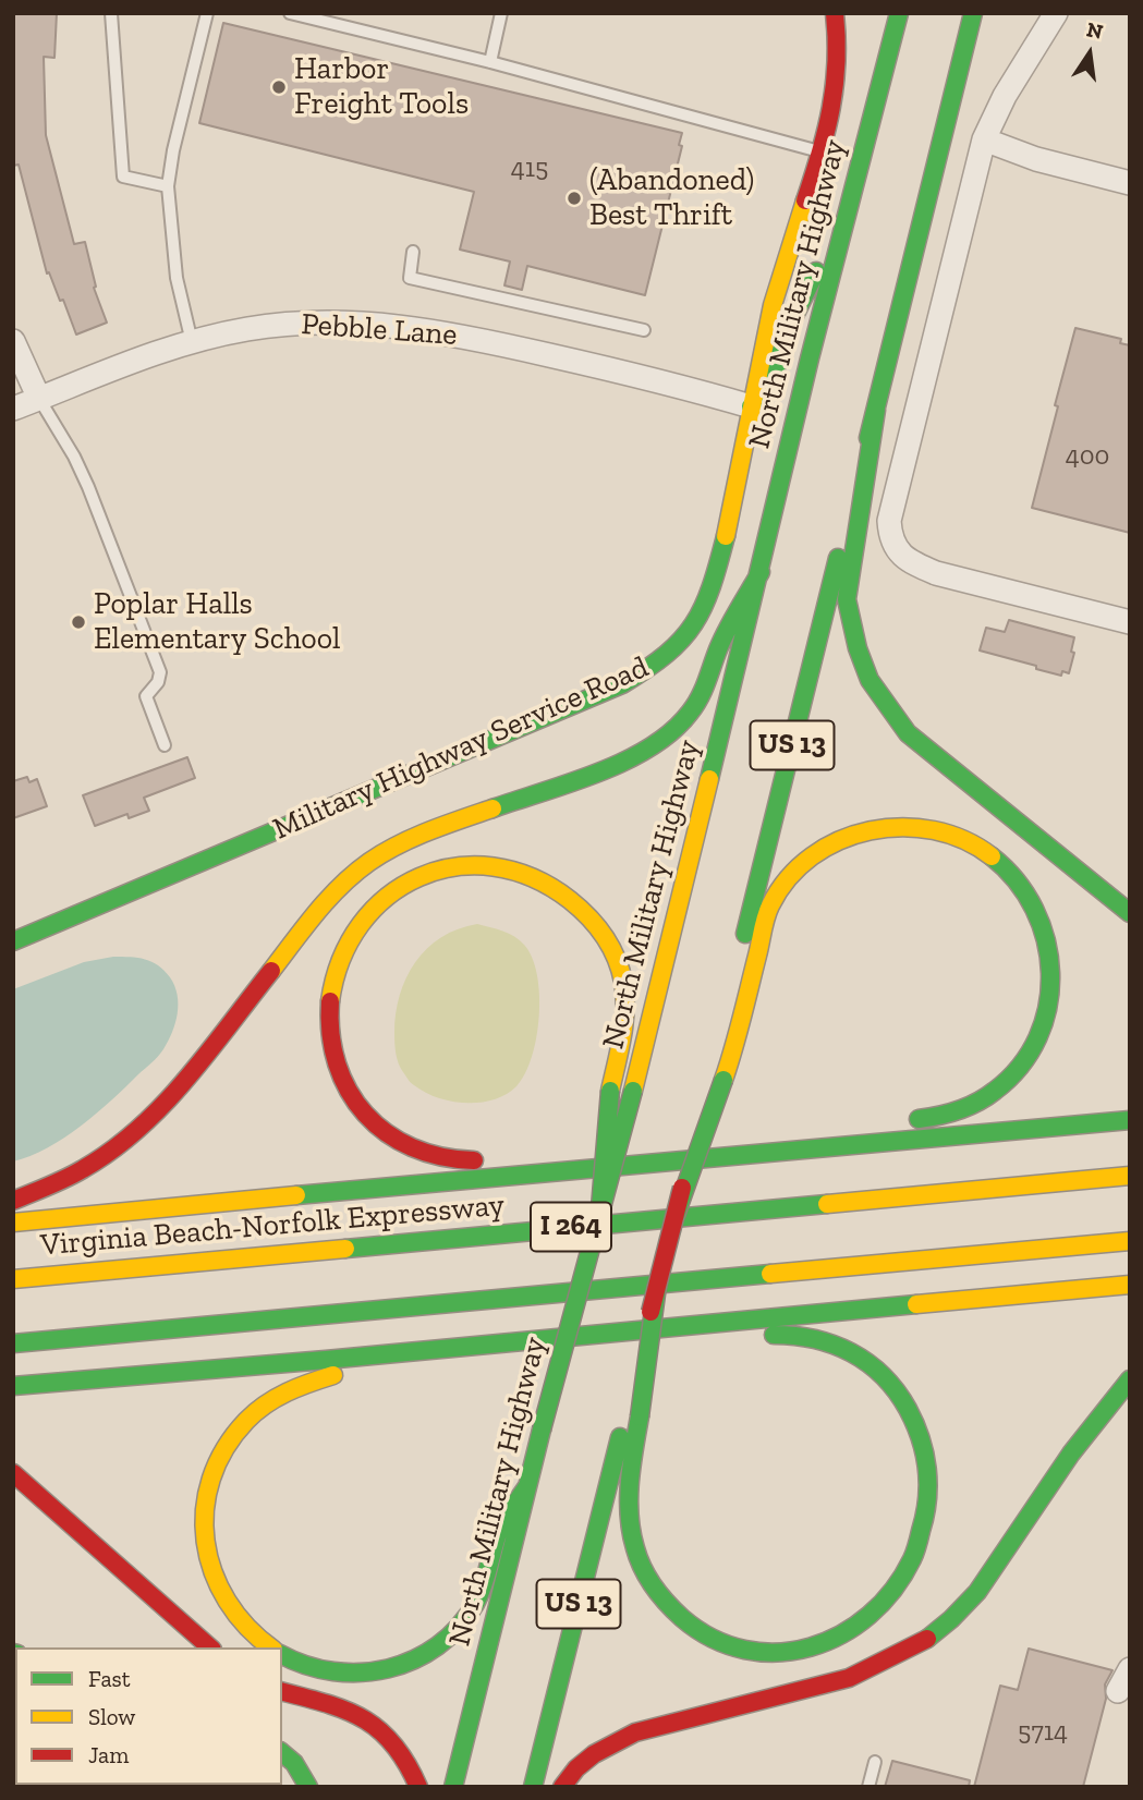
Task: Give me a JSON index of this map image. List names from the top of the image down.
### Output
{
  "streets": {
    "main road": [
      "North Military Highway",
      "US 13",
      "Military Highway Service Road",
      "Virginia Beach-Norfolk Expressway",
      "I 264"
    ],
    "street": ["Pebble Lane"]
  },
  "crossings": [
    ["Pebble Lane", "Military Highway Service Road"]
  ],
  "places": ["Harbor Freight Tools", "(Abandoned) Best Thrift", "Poplar Halls Elementary School"],
  "house_numbers": ["415", "400", "5714"],
  "legend": ["Fast", "Slow", "Jam"],
  "north": "top"
}
